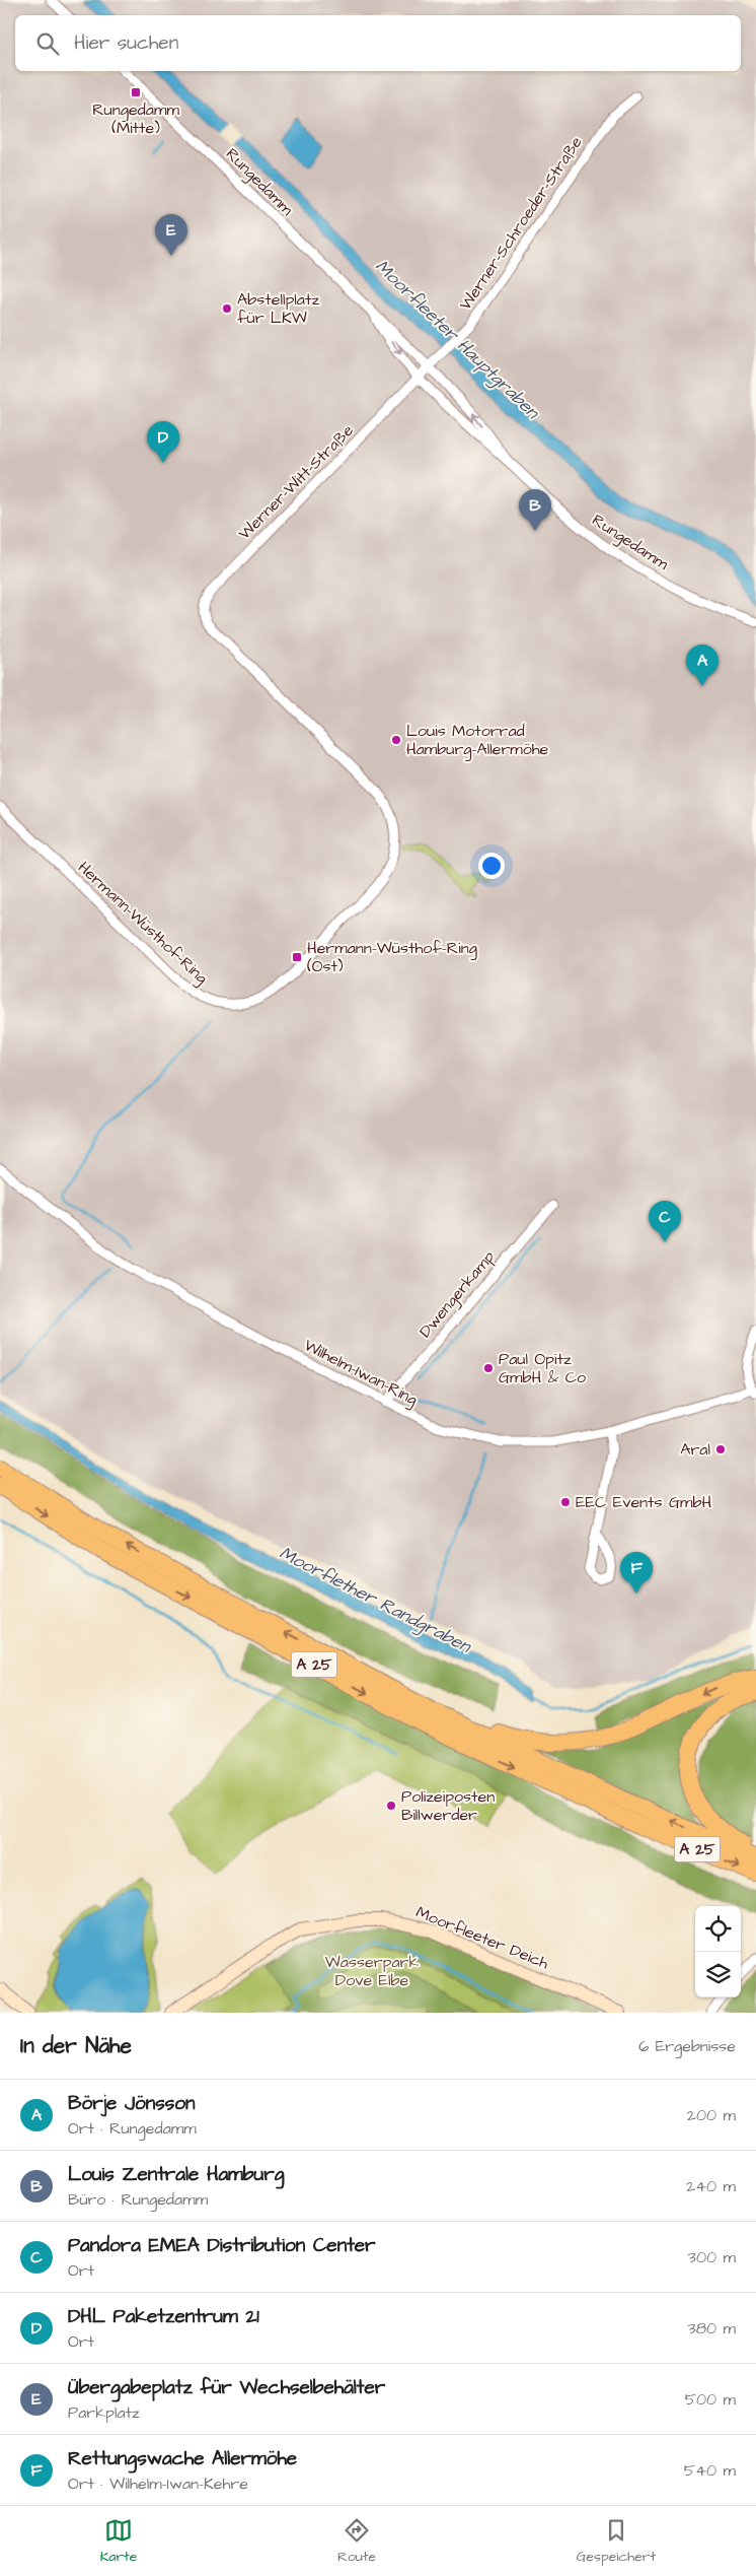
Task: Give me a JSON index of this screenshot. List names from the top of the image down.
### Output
{
  "streets": {
    "highway": ["A 25"],
    "street": [
      "Rungedamm",
      "Werner-Schroeder-Straße",
      "Werner-Witt-Straße",
      "Hermann-Wüsthof-Ring",
      "Dwengerkamp",
      "Wilhelm-Iwan-Ring",
      "Moorfleeter Deich"
    ]
  },
  "crossings": [
    ["Rungedamm", "Werner-Schroeder-Straße"],
    ["Rungedamm", "Werner-Witt-Straße"],
    ["Werner-Schroeder-Straße", "Werner-Witt-Straße"],
    ["Werner-Witt-Straße", "Hermann-Wüsthof-Ring"],
    ["Dwengerkamp", "Wilhelm-Iwan-Ring"]
  ],
  "water": ["Moorfleeter Hauptgraben", "Moorflether Randgraben"],
  "parks": ["Wasserpark Dove Elbe"],
  "places": {
    "transit": ["Rungedamm (Mitte)", "Hermann-Wüsthof-Ring (Ost)"],
    "other": [
      "Abstellplatz für LKW",
      "Louis Motorrad Hamburg-Allermöhe",
      "Paul Opitz GmbH & Co",
      "Aral",
      "EEC Events GmbH",
      "Polizeiposten Billwerder"
    ]
  },
  "page": {
    "search": "Hier suchen",
    "pins": [
      "E",
      "D",
      "B",
      "A",
      "C",
      "F"
    ],
    "heading": ["In der Nähe", "6 Ergebnisse"],
    "list": [
      {
        "mark": "A",
        "name": "Börje Jönsson",
        "note": "Ort · Rungedamm",
        "value": "200 m"
      },
      {
        "mark": "B",
        "name": "Louis Zentrale Hamburg",
        "note": "Büro · Rungedamm",
        "value": "240 m"
      },
      {
        "mark": "C",
        "name": "Pandora EMEA Distribution Center",
        "note": "Ort",
        "value": "300 m"
      },
      {
        "mark": "D",
        "name": "DHL Paketzentrum 21",
        "note": "Ort",
        "value": "380 m"
      },
      {
        "mark": "E",
        "name": "Übergabeplatz für Wechselbehälter",
        "note": "Parkplatz",
        "value": "500 m"
      },
      {
        "mark": "F",
        "name": "Rettungswache Allermöhe",
        "note": "Ort · Wilhelm-Iwan-Kehre",
        "value": "540 m"
      }
    ],
    "nav": ["Karte", "Route", "Gespeichert"]
  }
}
